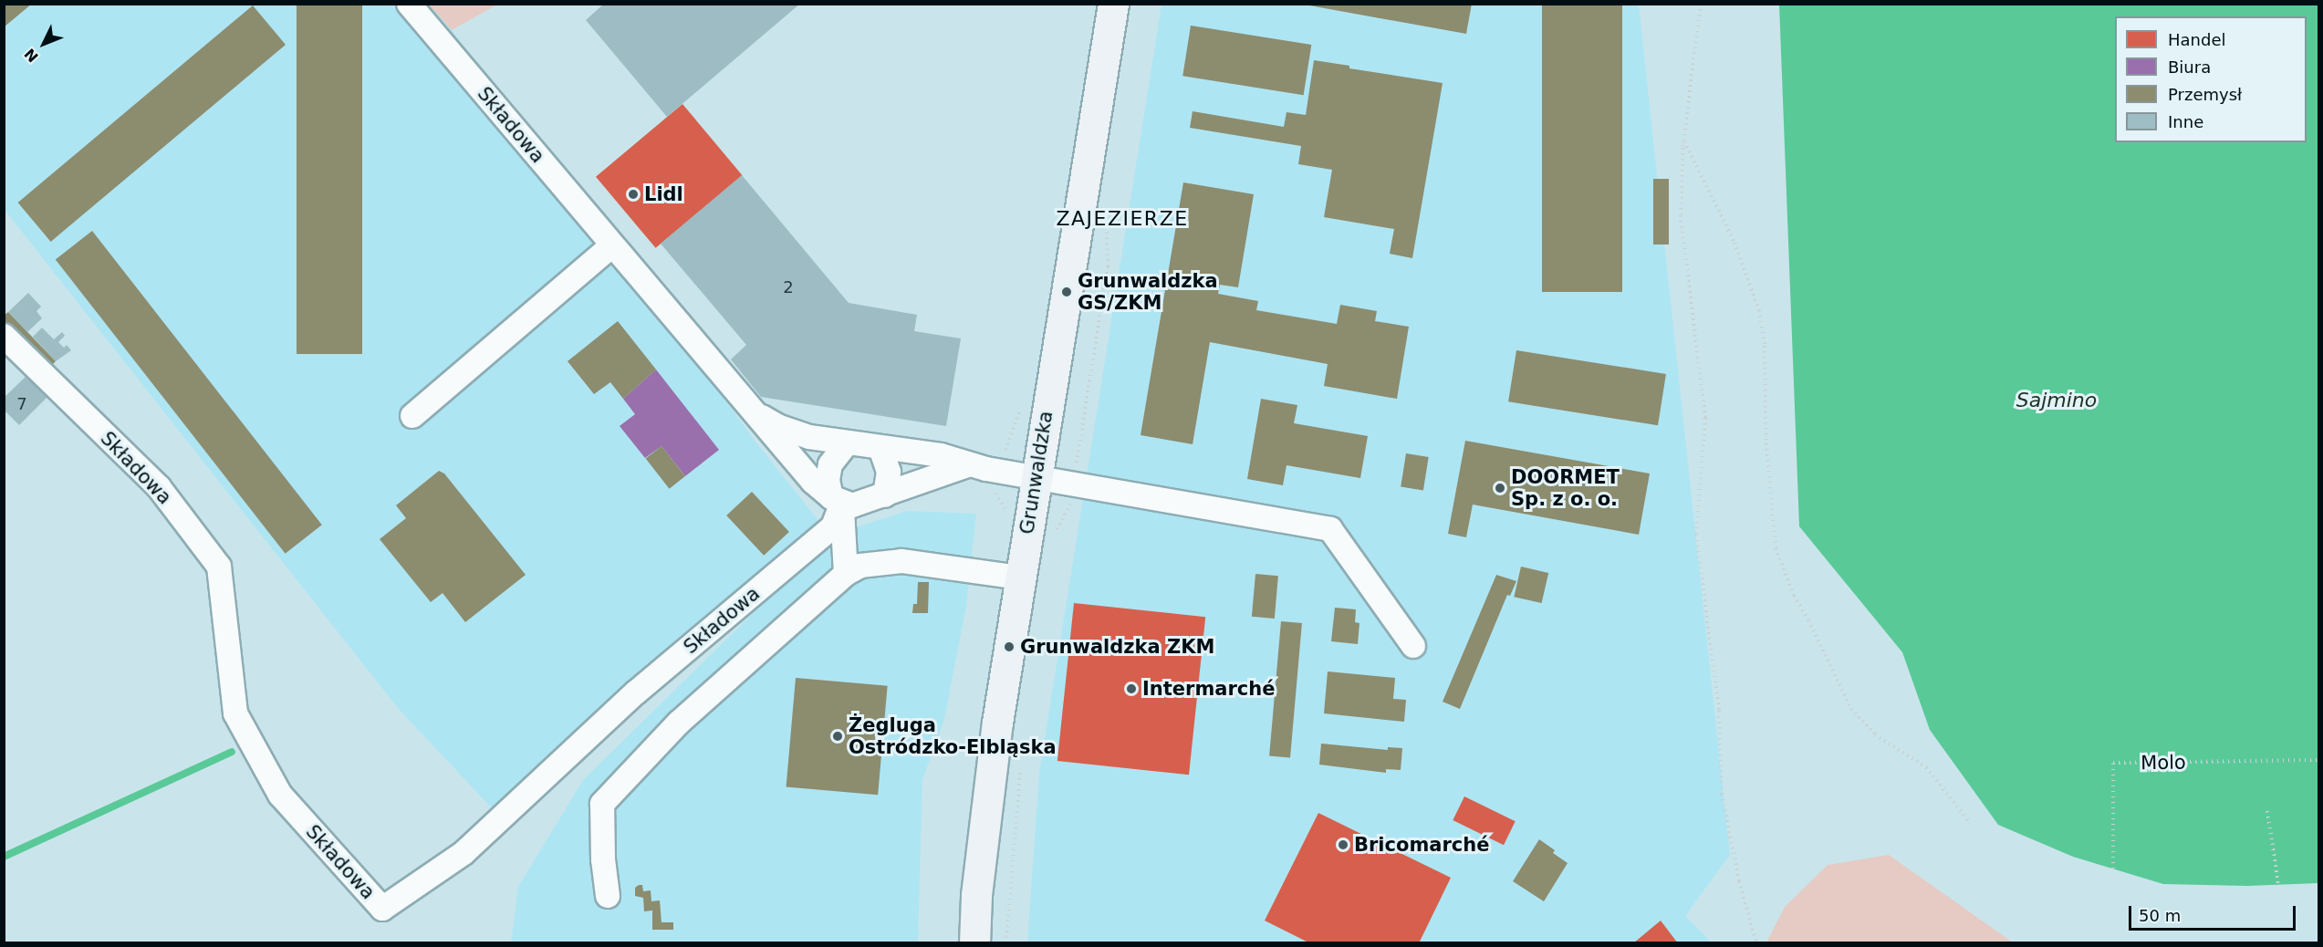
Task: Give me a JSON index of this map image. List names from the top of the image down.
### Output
{
  "streets": {
    "main road": ["Grunwaldzka"],
    "street": ["Składowa"],
    "path": ["Molo"]
  },
  "crossings": [
    ["Składowa", "Grunwaldzka"]
  ],
  "districts": ["ZAJEZIERZE"],
  "water": ["Sajmino"],
  "places": [
    "Lidl",
    "Grunwaldzka GS/ZKM",
    "DOORMET Sp. z o. o.",
    "Grunwaldzka ZKM",
    "Intermarché",
    "Żegluga Ostródzko-Elbląska",
    "Bricomarché"
  ],
  "house_numbers": ["2", "7"],
  "legend": [
    "Handel",
    "Biura",
    "Przemysł",
    "Inne"
  ],
  "scale_bar": "50 m",
  "north": "bottom left"
}
